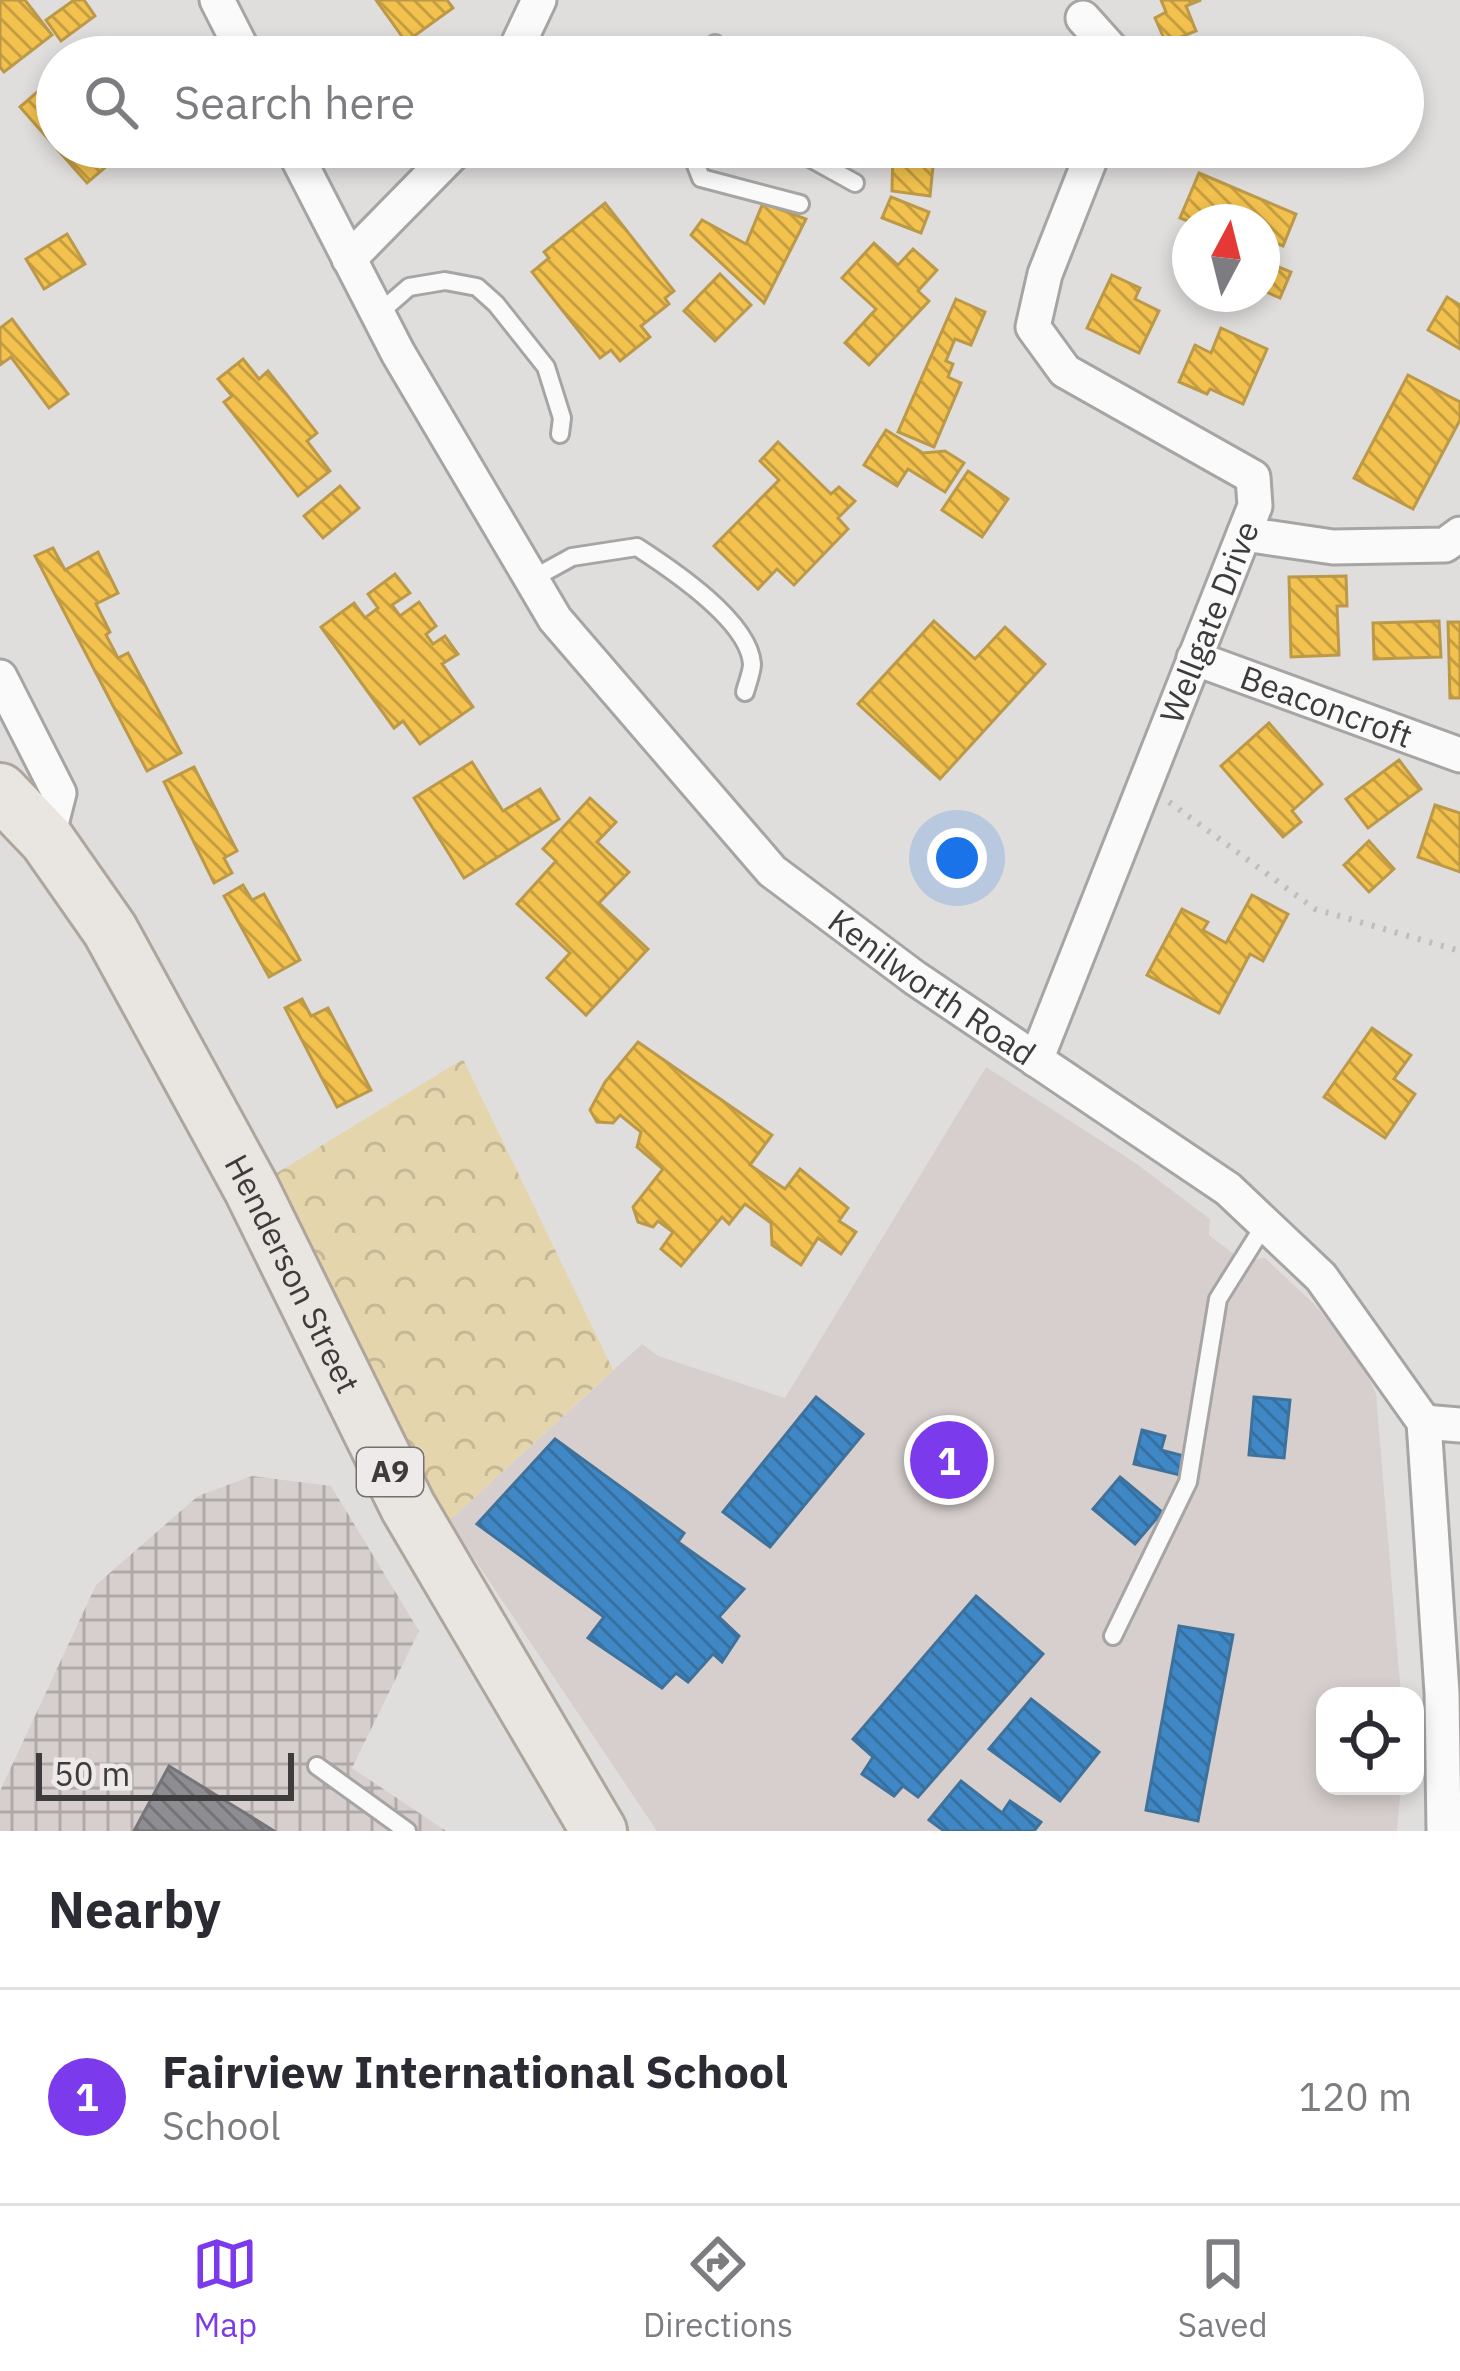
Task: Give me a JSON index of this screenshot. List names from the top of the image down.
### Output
{
  "streets": {
    "main road": ["Henderson Street", "A9"],
    "street": ["Wellgate Drive", "Beaconcroft", "Kenilworth Road"]
  },
  "crossings": [
    ["Wellgate Drive", "Beaconcroft"],
    ["Wellgate Drive", "Kenilworth Road"]
  ],
  "scale_bar": "50 m",
  "north": "top",
  "page": {
    "search": "Search here",
    "pins": "1",
    "scale": "50 m",
    "heading": "Nearby",
    "list": [
      {
        "mark": "1",
        "name": "Fairview International School",
        "note": "School",
        "value": "120 m"
      }
    ],
    "nav": ["Map", "Directions", "Saved"]
  }
}
